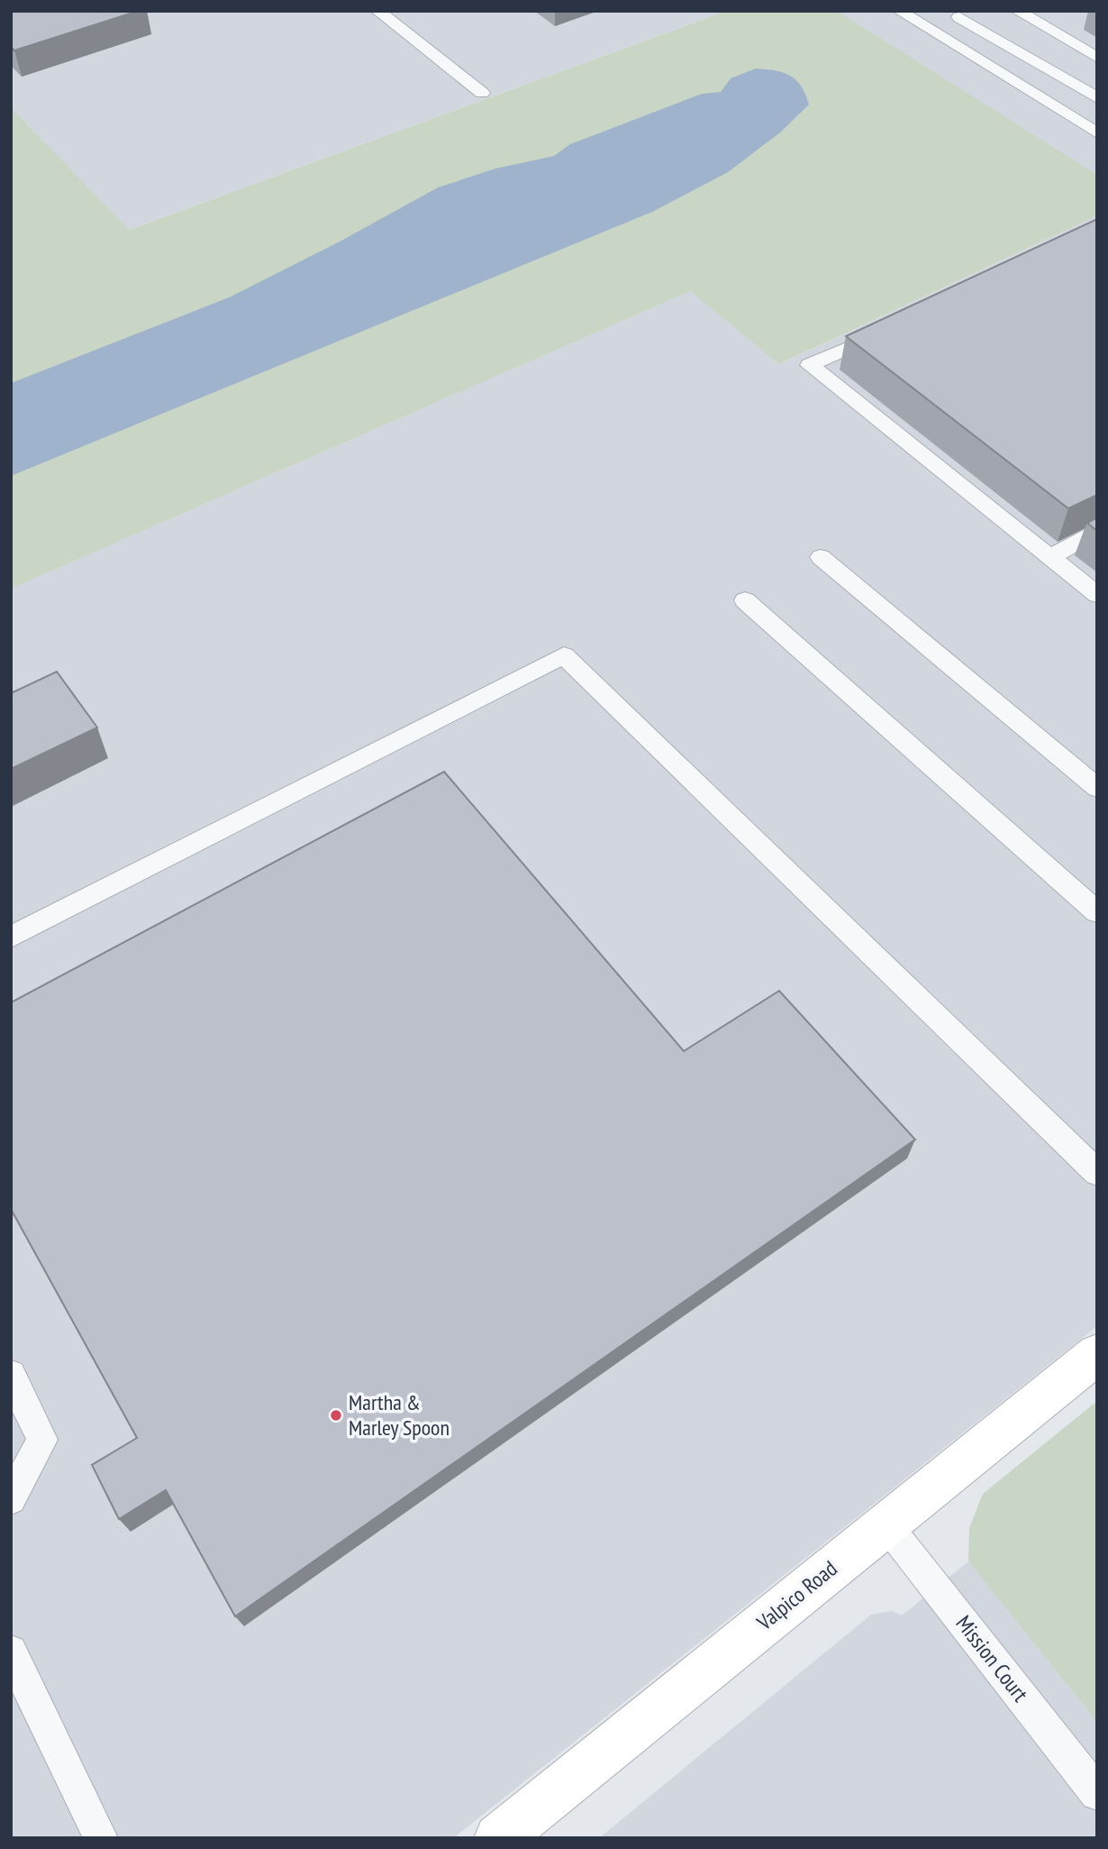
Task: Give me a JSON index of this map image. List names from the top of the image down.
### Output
{
  "streets": {
    "main road": ["Valpico Road"],
    "lane": ["Mission Court"]
  },
  "crossings": [
    ["Valpico Road", "Mission Court"]
  ],
  "places": ["Martha & Marley Spoon"]
}
